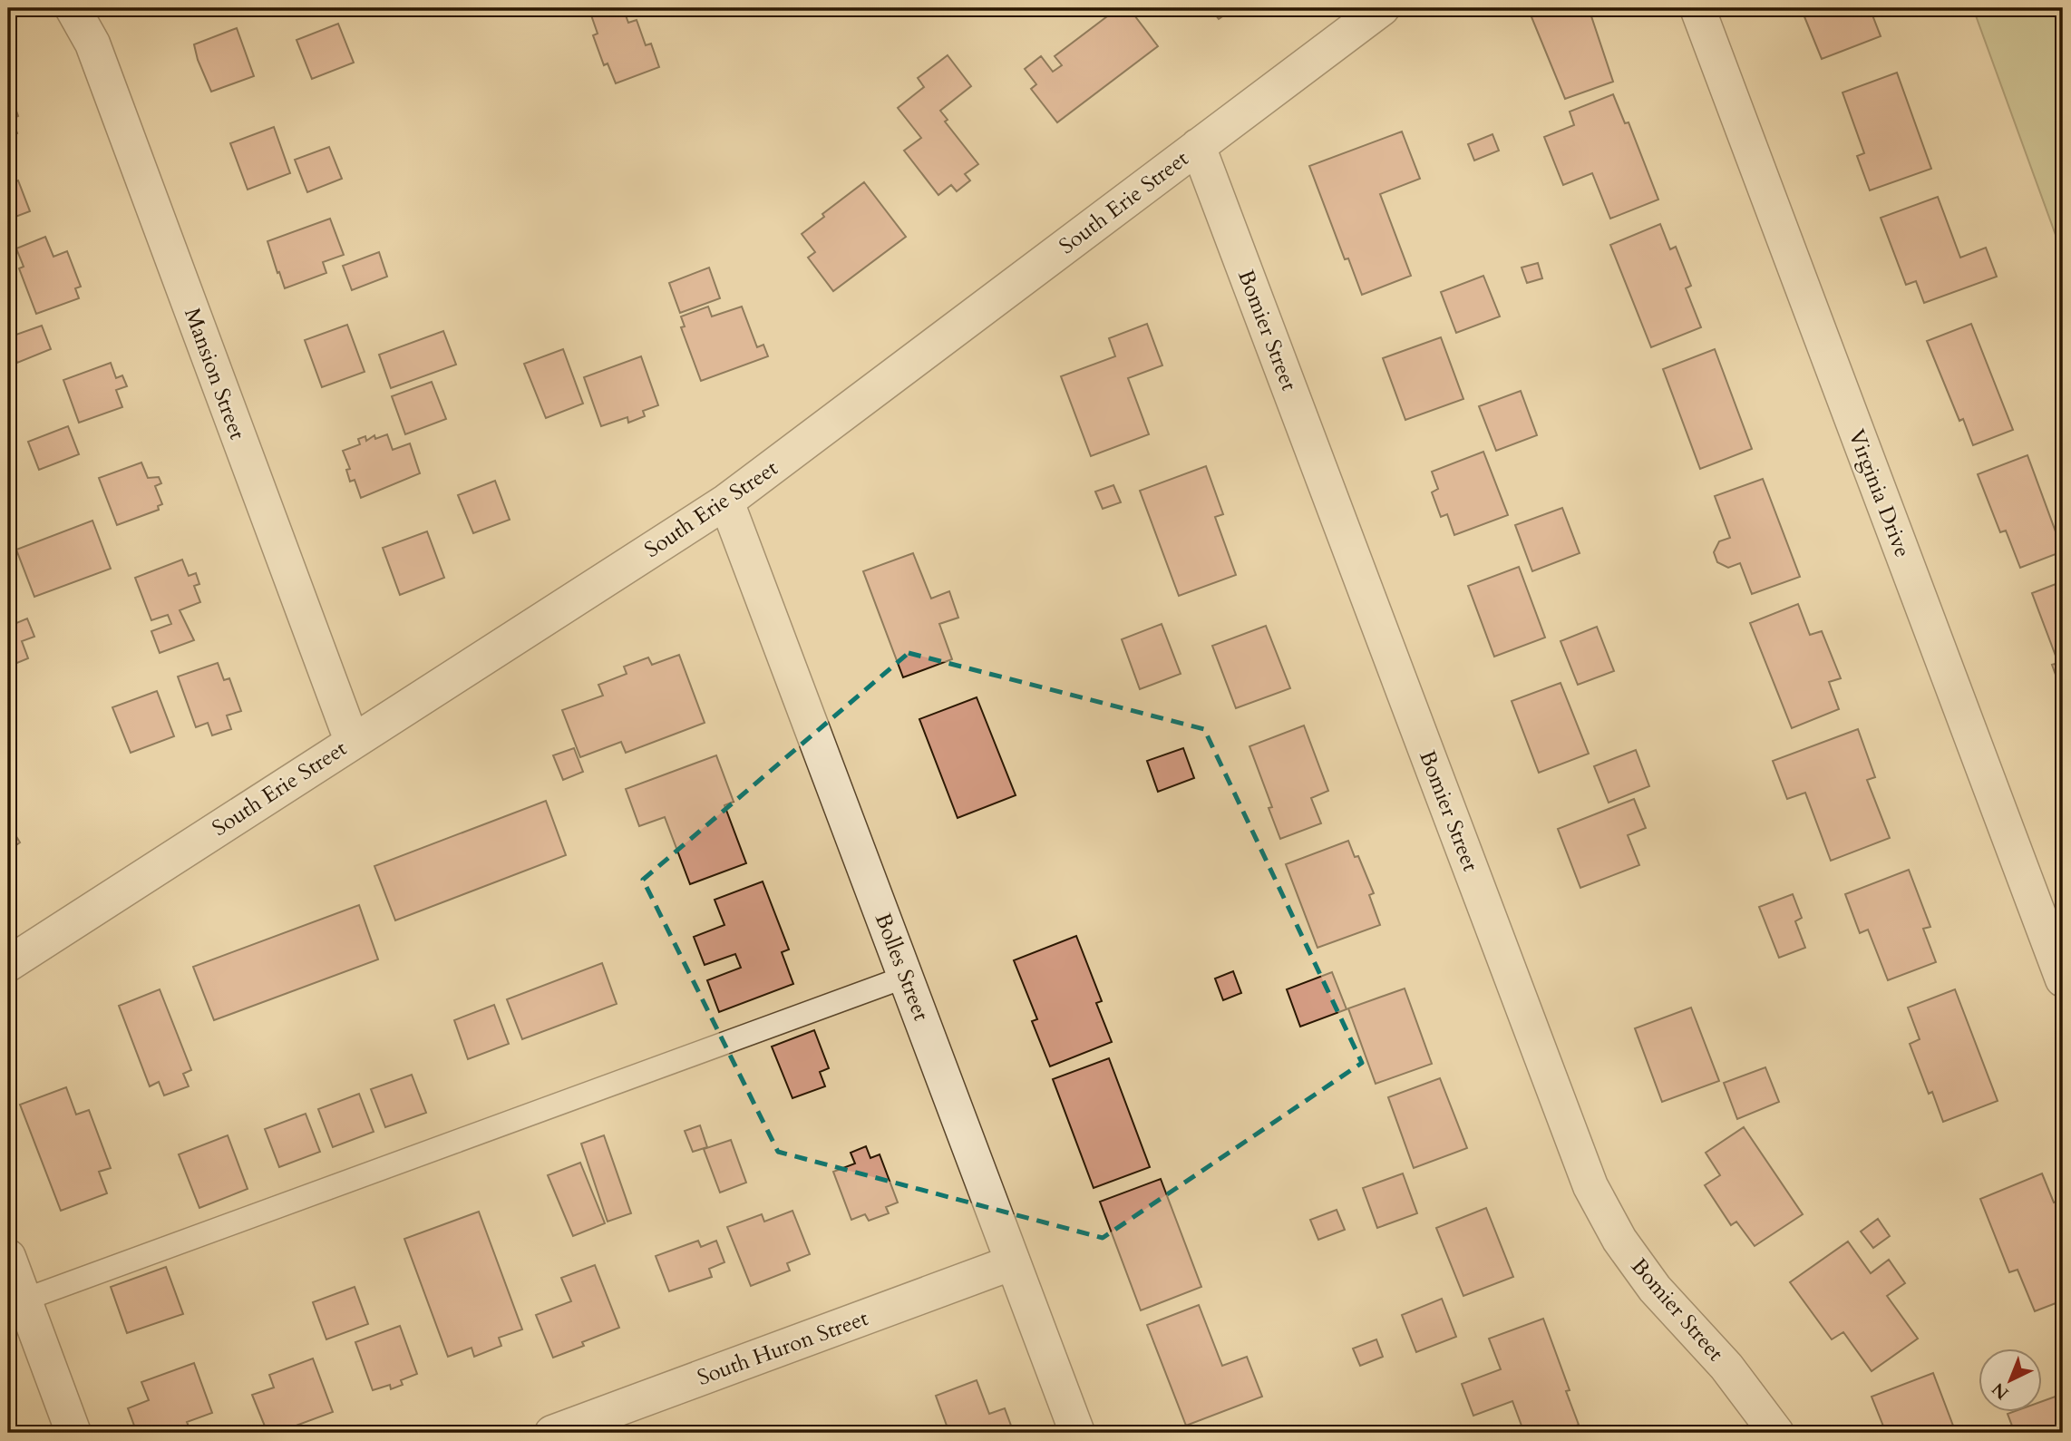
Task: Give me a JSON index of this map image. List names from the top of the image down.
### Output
{
  "streets": {
    "street": [
      "South Erie Street",
      "Bomier Street",
      "Mansion Street",
      "Virginia Drive",
      "Bolles Street",
      "South Huron Street"
    ]
  },
  "crossings": [
    ["South Erie Street", "Bomier Street"],
    ["South Erie Street", "Mansion Street"],
    ["South Erie Street", "Bolles Street"],
    ["Bolles Street", "South Huron Street"]
  ],
  "north": "bottom left"
}
